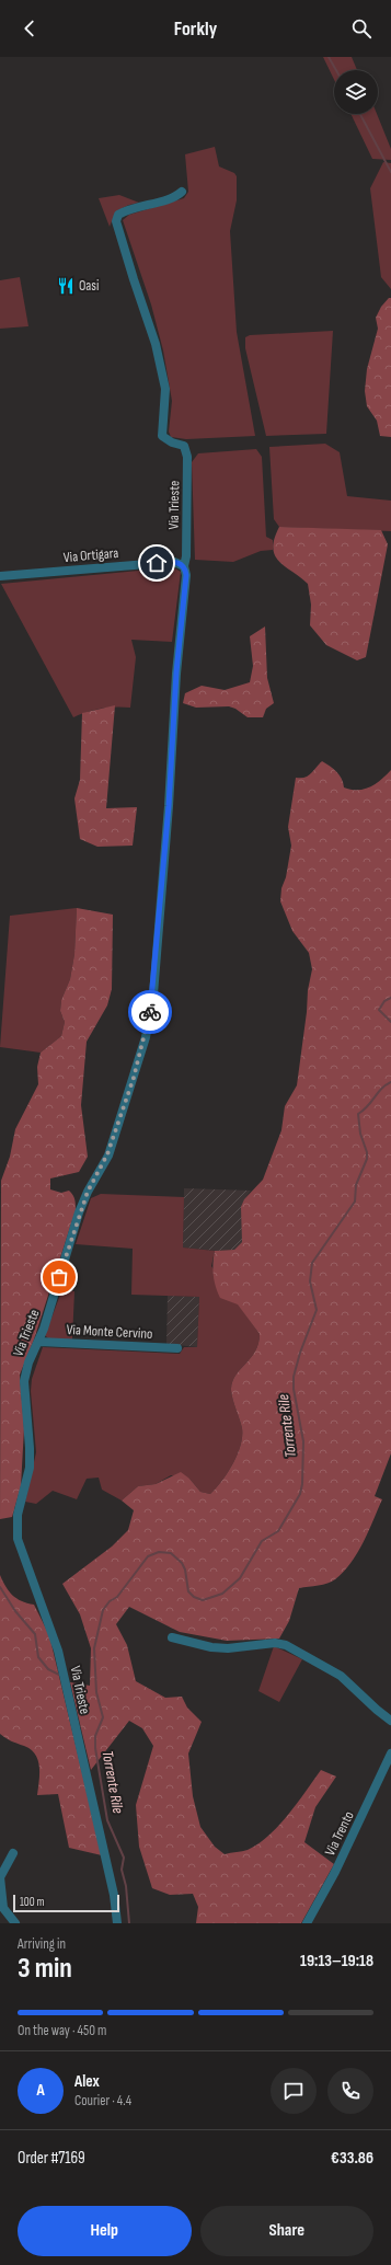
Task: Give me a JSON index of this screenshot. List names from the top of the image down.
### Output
{
  "streets": {
    "street": [
      "Via Trieste",
      "Via Ortigara",
      "Via Monte Cervino",
      "Via Trento"
    ]
  },
  "crossings": [
    ["Via Trieste", "Via Ortigara"],
    ["Via Trieste", "Via Monte Cervino"]
  ],
  "water": ["Torrente Rile"],
  "places": {
    "restaurant": ["Oasi"]
  },
  "scale_bar": "100 m",
  "page": {
    "header": "Forkly",
    "scale": "100 m",
    "heading": ["3 min", "Arriving in", "19:13–19:18"],
    "panel": [
      "Alex",
      "Courier · 4.4",
      "Order #7169",
      "€33.86"
    ],
    "bar": "On the way · 450 m",
    "round": "A",
    "buttons": ["Help", "Share"]
  }
}
